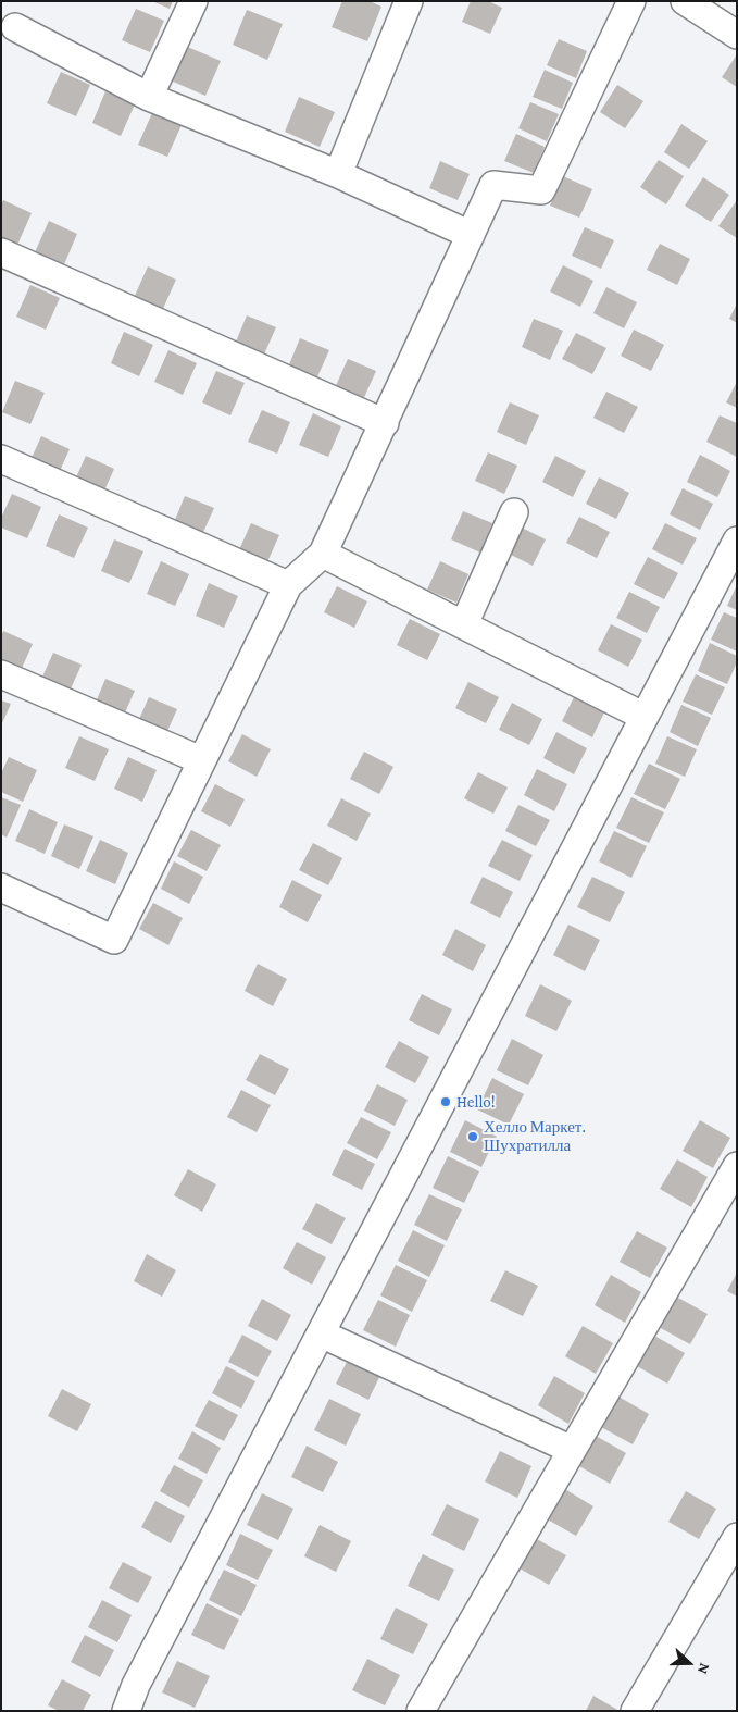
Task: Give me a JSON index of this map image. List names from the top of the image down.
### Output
{
  "places": ["Hello!", "Хелло Маркет. Шухратилла"],
  "north": "right"
}
